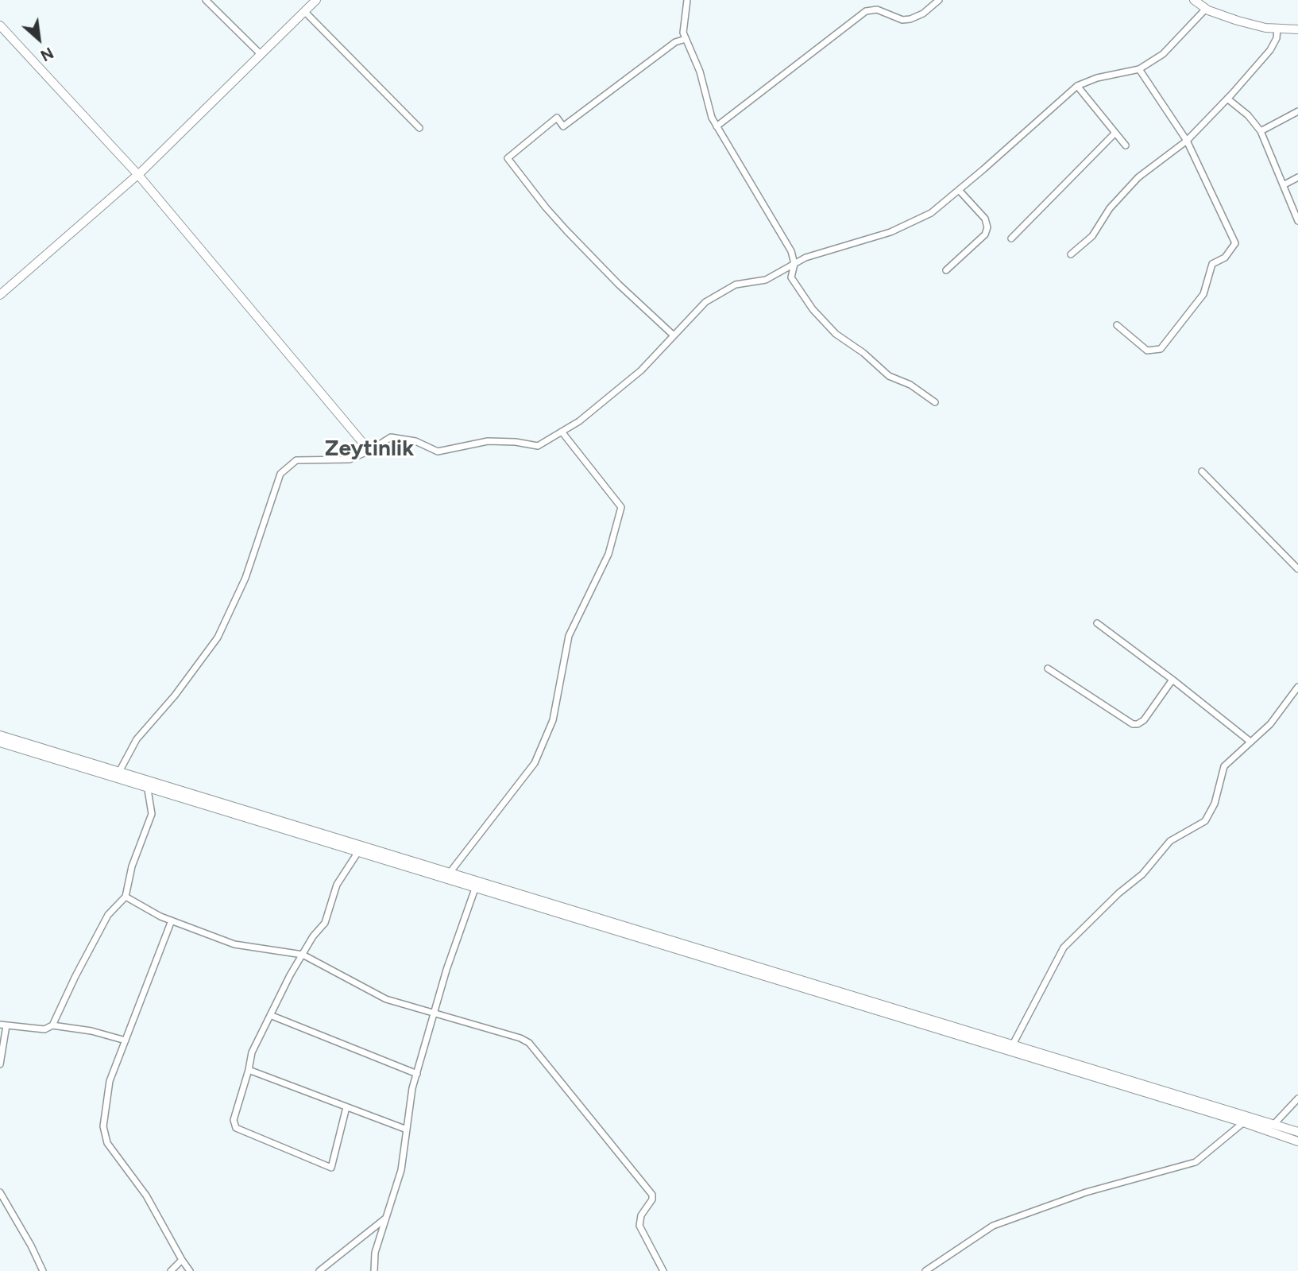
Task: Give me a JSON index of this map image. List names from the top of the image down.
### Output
{
  "districts": ["Zeytinlik"],
  "north": "bottom right"
}
